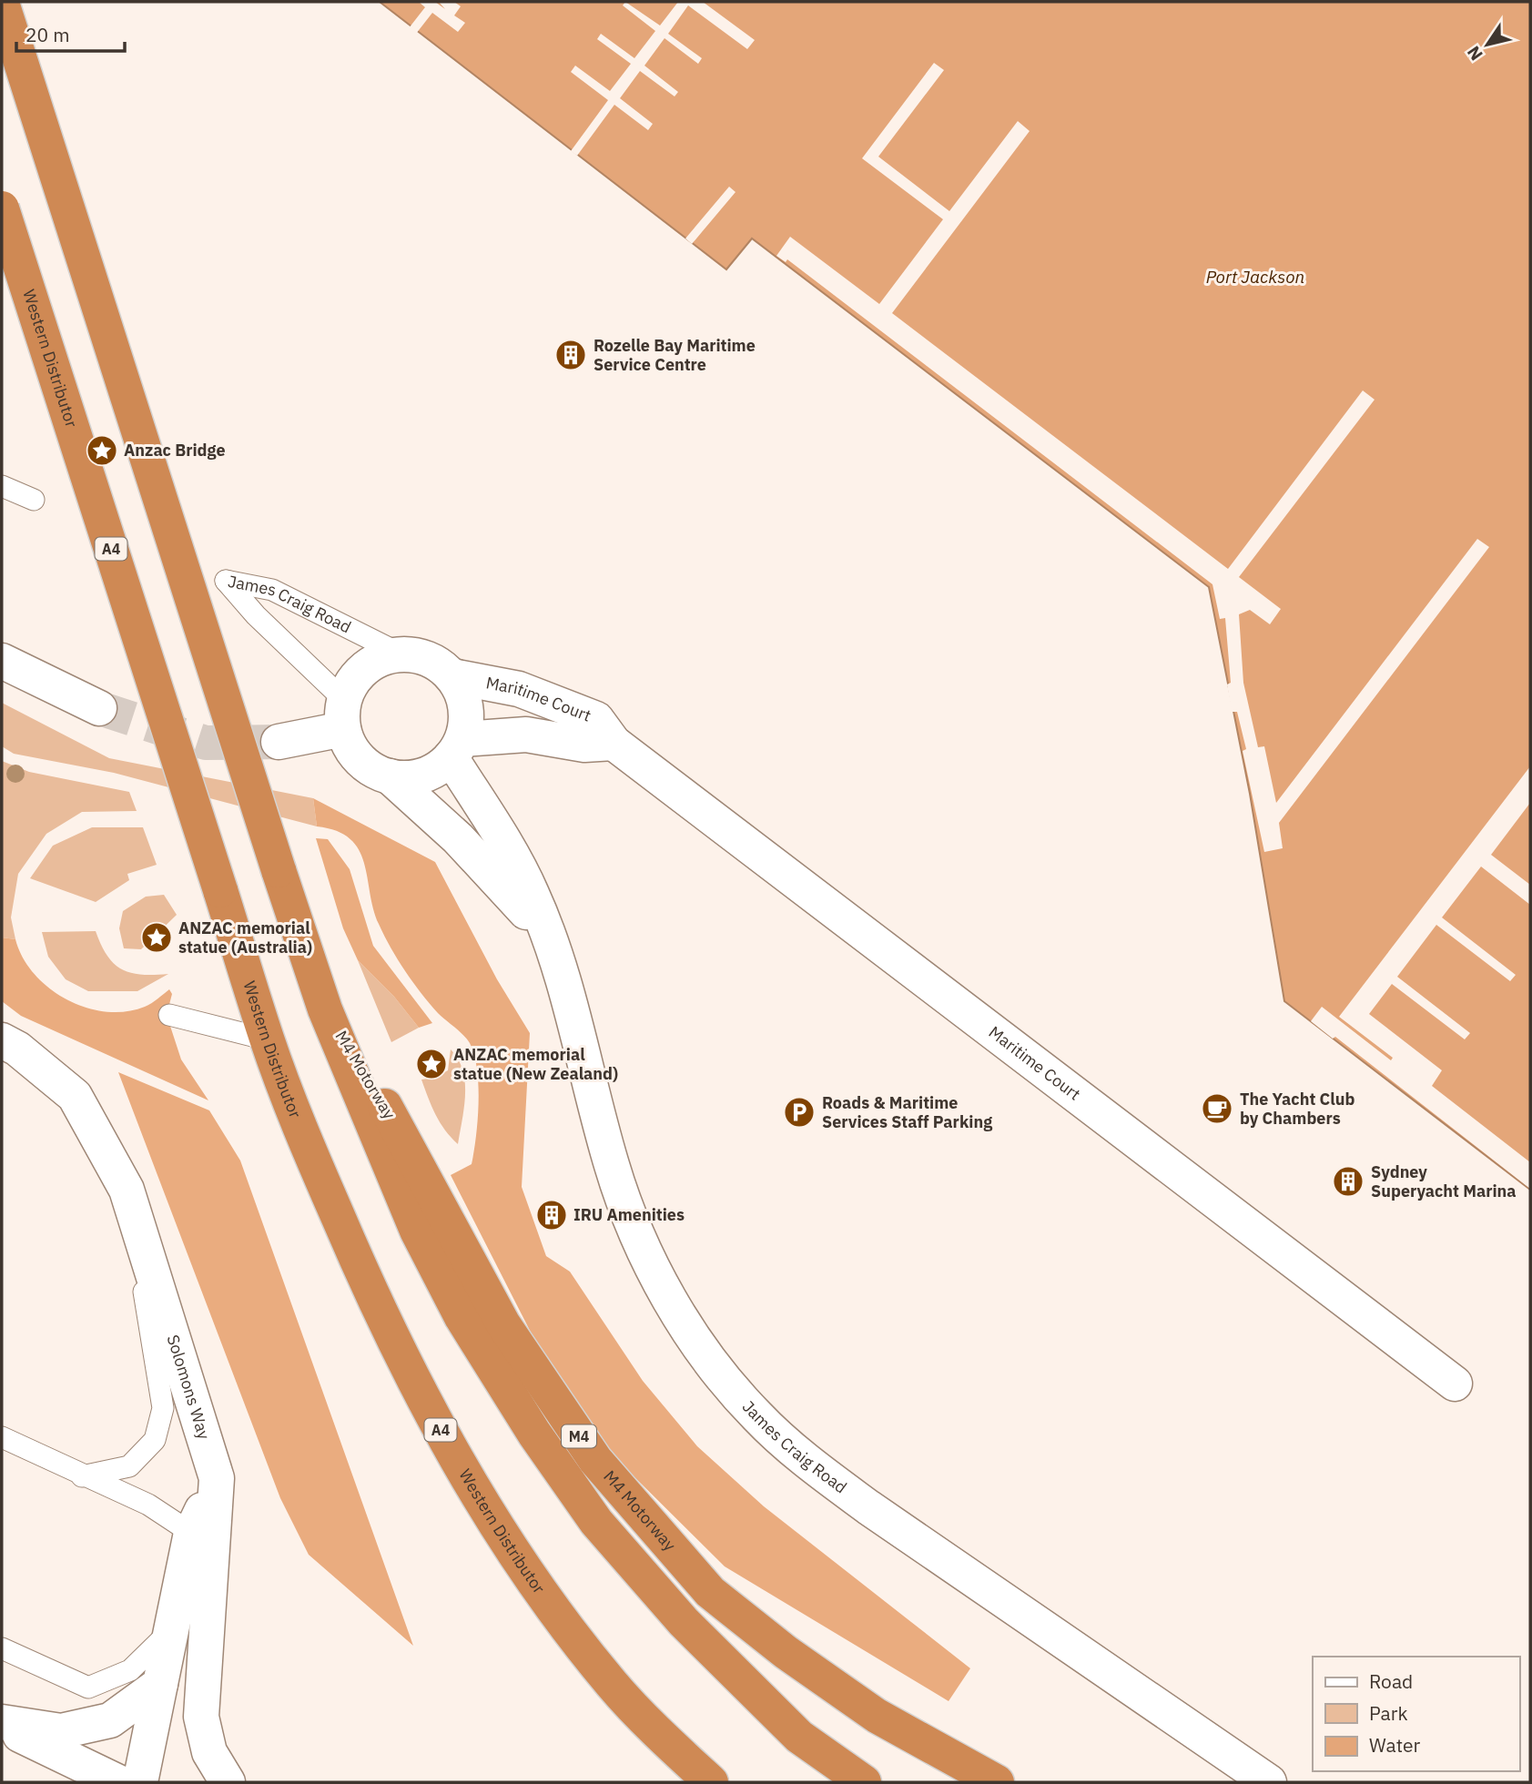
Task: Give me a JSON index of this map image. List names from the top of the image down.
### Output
{
  "streets": {
    "highway": [
      "Western Distributor",
      "A4",
      "M4 Motorway",
      "M4"
    ],
    "street": ["James Craig Road", "Maritime Court", "Solomons Way"]
  },
  "crossings": [
    ["James Craig Road", "Maritime Court"]
  ],
  "water": ["Port Jackson"],
  "places": {
    "building": ["Rozelle Bay Maritime Service Centre", "Sydney Superyacht Marina", "IRU Amenities"],
    "place": ["Anzac Bridge", "ANZAC memorial statue (Australia)", "ANZAC memorial statue (New Zealand)"],
    "cafe": ["The Yacht Club by Chambers"],
    "parking": ["Roads & Maritime Services Staff Parking"]
  },
  "legend": ["Road", "Park", "Water"],
  "scale_bar": "20 m",
  "north": "bottom left"
}
